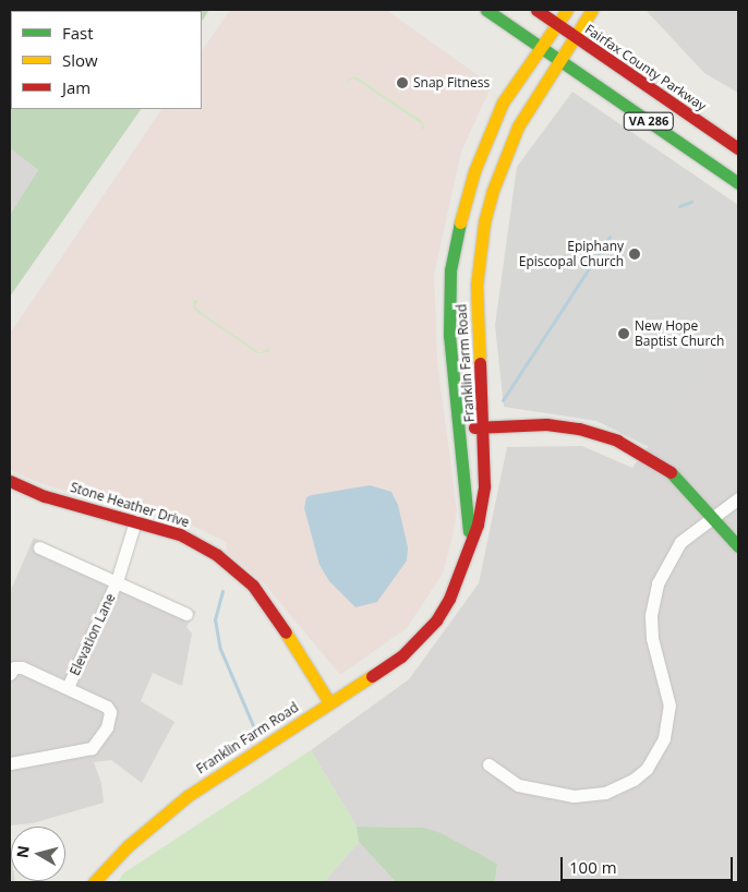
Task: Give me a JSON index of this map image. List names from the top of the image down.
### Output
{
  "streets": {
    "main road": [
      "Fairfax County Parkway",
      "VA 286",
      "Franklin Farm Road",
      "Stone Heather Drive"
    ],
    "street": ["Elevation Lane"]
  },
  "crossings": [
    ["Fairfax County Parkway", "Franklin Farm Road"],
    ["VA 286", "Franklin Farm Road"],
    ["Franklin Farm Road", "Stone Heather Drive"],
    ["Stone Heather Drive", "Elevation Lane"]
  ],
  "places": ["Snap Fitness", "Epiphany Episcopal Church", "New Hope Baptist Church"],
  "legend": ["Fast", "Slow", "Jam"],
  "scale_bar": "100 m",
  "north": "left"
}
